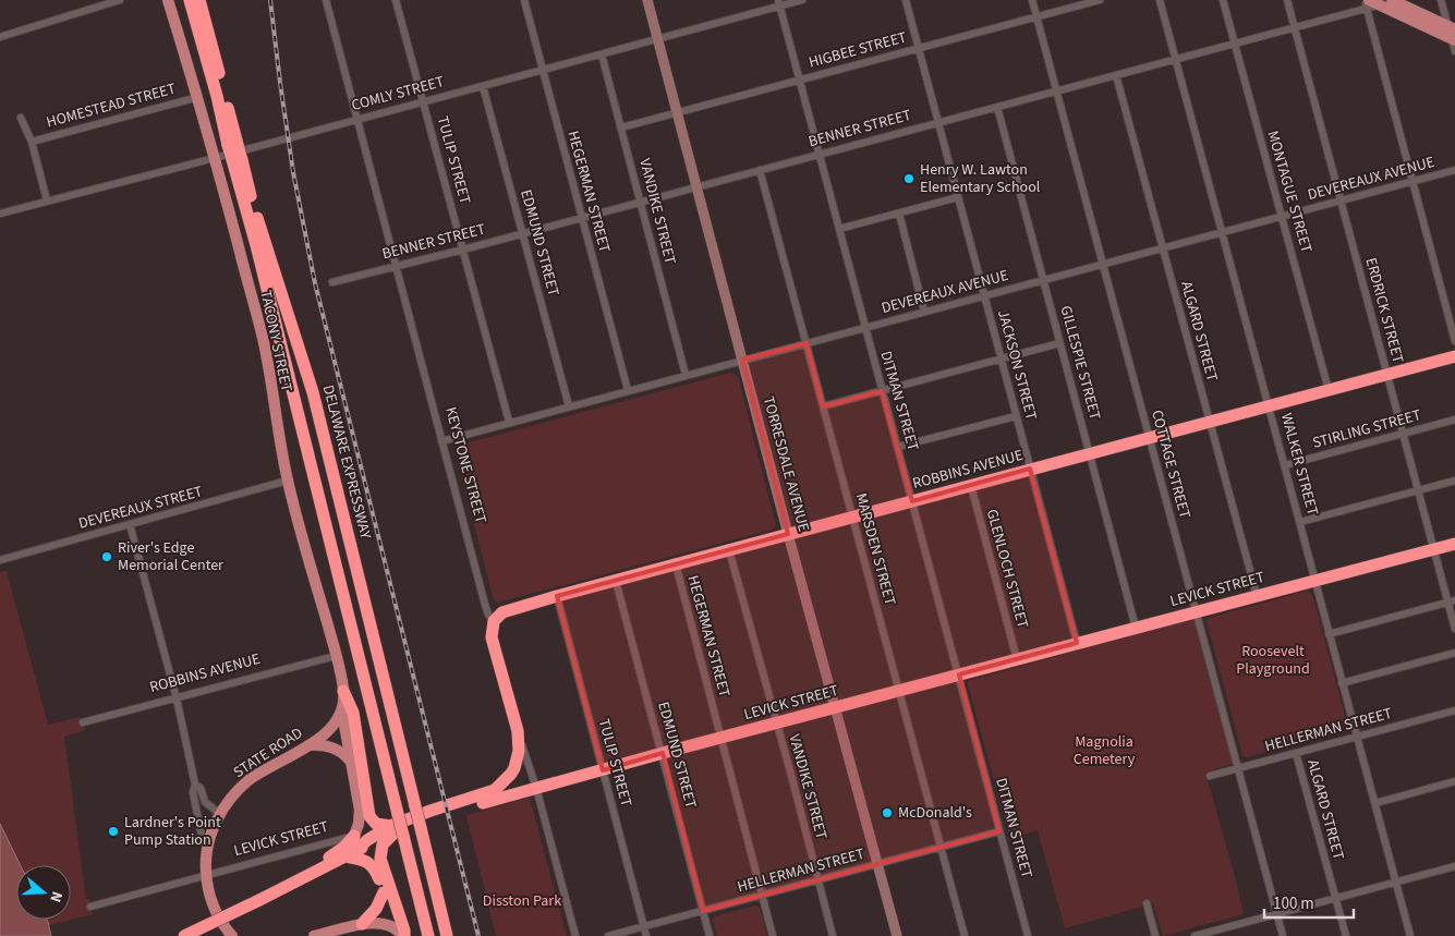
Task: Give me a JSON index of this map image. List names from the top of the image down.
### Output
{
  "streets": {
    "highway": [
      "DELAWARE EXPRESSWAY",
      "KEYSTONE STREET",
      "ROBBINS AVENUE",
      "LEVICK STREET"
    ],
    "main road": ["TACONY STREET", "STATE ROAD"],
    "street": [
      "HIGBEE STREET",
      "COMLY STREET",
      "HOMESTEAD STREET",
      "BENNER STREET",
      "TULIP STREET",
      "DEVEREAUX AVENUE",
      "HEGERMAN STREET",
      "MONTAGUE STREET",
      "VANDIKE STREET",
      "EDMUND STREET",
      "ERDRICK STREET",
      "ALGARD STREET",
      "GILLESPIE STREET",
      "JACKSON STREET",
      "DITMAN STREET",
      "STIRLING STREET",
      "TORRESDALE AVENUE",
      "COTTAGE STREET",
      "WALKER STREET",
      "DEVEREAUX STREET",
      "MARSDEN STREET",
      "GLENLOCH STREET",
      "HELLERMAN STREET"
    ]
  },
  "crossings": [
    ["HIGBEE STREET", "VANDIKE STREET"],
    ["HIGBEE STREET", "JACKSON STREET"],
    ["HIGBEE STREET", "DITMAN STREET"],
    ["HIGBEE STREET", "TORRESDALE AVENUE"],
    ["HIGBEE STREET", "COTTAGE STREET"],
    ["COMLY STREET", "TULIP STREET"],
    ["COMLY STREET", "HEGERMAN STREET"],
    ["COMLY STREET", "VANDIKE STREET"],
    ["COMLY STREET", "EDMUND STREET"],
    ["COMLY STREET", "TACONY STREET"],
    ["COMLY STREET", "DITMAN STREET"],
    ["COMLY STREET", "TORRESDALE AVENUE"],
    ["COMLY STREET", "KEYSTONE STREET"],
    ["HOMESTEAD STREET", "TACONY STREET"],
    ["BENNER STREET", "TULIP STREET"],
    ["BENNER STREET", "HEGERMAN STREET"],
    ["BENNER STREET", "MONTAGUE STREET"],
    ["BENNER STREET", "VANDIKE STREET"],
    ["BENNER STREET", "EDMUND STREET"],
    ["BENNER STREET", "ERDRICK STREET"],
    ["BENNER STREET", "ALGARD STREET"],
    ["BENNER STREET", "GILLESPIE STREET"],
    ["BENNER STREET", "JACKSON STREET"],
    ["BENNER STREET", "DITMAN STREET"],
    ["BENNER STREET", "TORRESDALE AVENUE"],
    ["BENNER STREET", "COTTAGE STREET"],
    ["BENNER STREET", "WALKER STREET"],
    ["BENNER STREET", "KEYSTONE STREET"],
    ["BENNER STREET", "MARSDEN STREET"],
    ["TULIP STREET", "DEVEREAUX AVENUE"],
    ["TULIP STREET", "ROBBINS AVENUE"],
    ["TULIP STREET", "LEVICK STREET"],
    ["TULIP STREET", "HELLERMAN STREET"],
    ["DEVEREAUX AVENUE", "HEGERMAN STREET"],
    ["DEVEREAUX AVENUE", "MONTAGUE STREET"],
    ["DEVEREAUX AVENUE", "VANDIKE STREET"],
    ["DEVEREAUX AVENUE", "EDMUND STREET"],
    ["DEVEREAUX AVENUE", "ERDRICK STREET"],
    ["DEVEREAUX AVENUE", "ALGARD STREET"],
    ["DEVEREAUX AVENUE", "GILLESPIE STREET"],
    ["DEVEREAUX AVENUE", "JACKSON STREET"],
    ["DEVEREAUX AVENUE", "DITMAN STREET"],
    ["DEVEREAUX AVENUE", "TORRESDALE AVENUE"],
    ["DEVEREAUX AVENUE", "COTTAGE STREET"],
    ["DEVEREAUX AVENUE", "WALKER STREET"],
    ["DEVEREAUX AVENUE", "KEYSTONE STREET"],
    ["DEVEREAUX AVENUE", "MARSDEN STREET"],
    ["HEGERMAN STREET", "ROBBINS AVENUE"],
    ["HEGERMAN STREET", "LEVICK STREET"],
    ["HEGERMAN STREET", "HELLERMAN STREET"],
    ["MONTAGUE STREET", "ROBBINS AVENUE"],
    ["VANDIKE STREET", "ROBBINS AVENUE"],
    ["VANDIKE STREET", "LEVICK STREET"],
    ["VANDIKE STREET", "HELLERMAN STREET"],
    ["EDMUND STREET", "ROBBINS AVENUE"],
    ["EDMUND STREET", "LEVICK STREET"],
    ["EDMUND STREET", "HELLERMAN STREET"],
    ["ERDRICK STREET", "STIRLING STREET"],
    ["ERDRICK STREET", "ROBBINS AVENUE"],
    ["ERDRICK STREET", "LEVICK STREET"],
    ["ALGARD STREET", "ROBBINS AVENUE"],
    ["ALGARD STREET", "LEVICK STREET"],
    ["ALGARD STREET", "HELLERMAN STREET"],
    ["TACONY STREET", "ROBBINS AVENUE"],
    ["TACONY STREET", "DEVEREAUX STREET"],
    ["GILLESPIE STREET", "ROBBINS AVENUE"],
    ["GILLESPIE STREET", "LEVICK STREET"],
    ["JACKSON STREET", "ROBBINS AVENUE"],
    ["JACKSON STREET", "LEVICK STREET"],
    ["DITMAN STREET", "ROBBINS AVENUE"],
    ["DITMAN STREET", "LEVICK STREET"],
    ["DITMAN STREET", "HELLERMAN STREET"],
    ["STIRLING STREET", "WALKER STREET"],
    ["DELAWARE EXPRESSWAY", "LEVICK STREET"],
    ["TORRESDALE AVENUE", "ROBBINS AVENUE"],
    ["TORRESDALE AVENUE", "LEVICK STREET"],
    ["TORRESDALE AVENUE", "HELLERMAN STREET"],
    ["COTTAGE STREET", "ROBBINS AVENUE"],
    ["COTTAGE STREET", "LEVICK STREET"],
    ["COTTAGE STREET", "HELLERMAN STREET"],
    ["WALKER STREET", "ROBBINS AVENUE"],
    ["WALKER STREET", "LEVICK STREET"],
    ["WALKER STREET", "HELLERMAN STREET"],
    ["KEYSTONE STREET", "ROBBINS AVENUE"],
    ["KEYSTONE STREET", "LEVICK STREET"],
    ["ROBBINS AVENUE", "MARSDEN STREET"],
    ["ROBBINS AVENUE", "GLENLOCH STREET"],
    ["MARSDEN STREET", "LEVICK STREET"],
    ["MARSDEN STREET", "HELLERMAN STREET"],
    ["GLENLOCH STREET", "LEVICK STREET"],
    ["LEVICK STREET", "STATE ROAD"]
  ],
  "parks": ["Roosevelt Playground", "Magnolia Cemetery", "Disston Park"],
  "places": [
    "Henry W. Lawton Elementary School",
    "River's Edge Memorial Center",
    "McDonald's",
    "Lardner's Point Pump Station"
  ],
  "scale_bar": "100 m",
  "north": "right"
}
